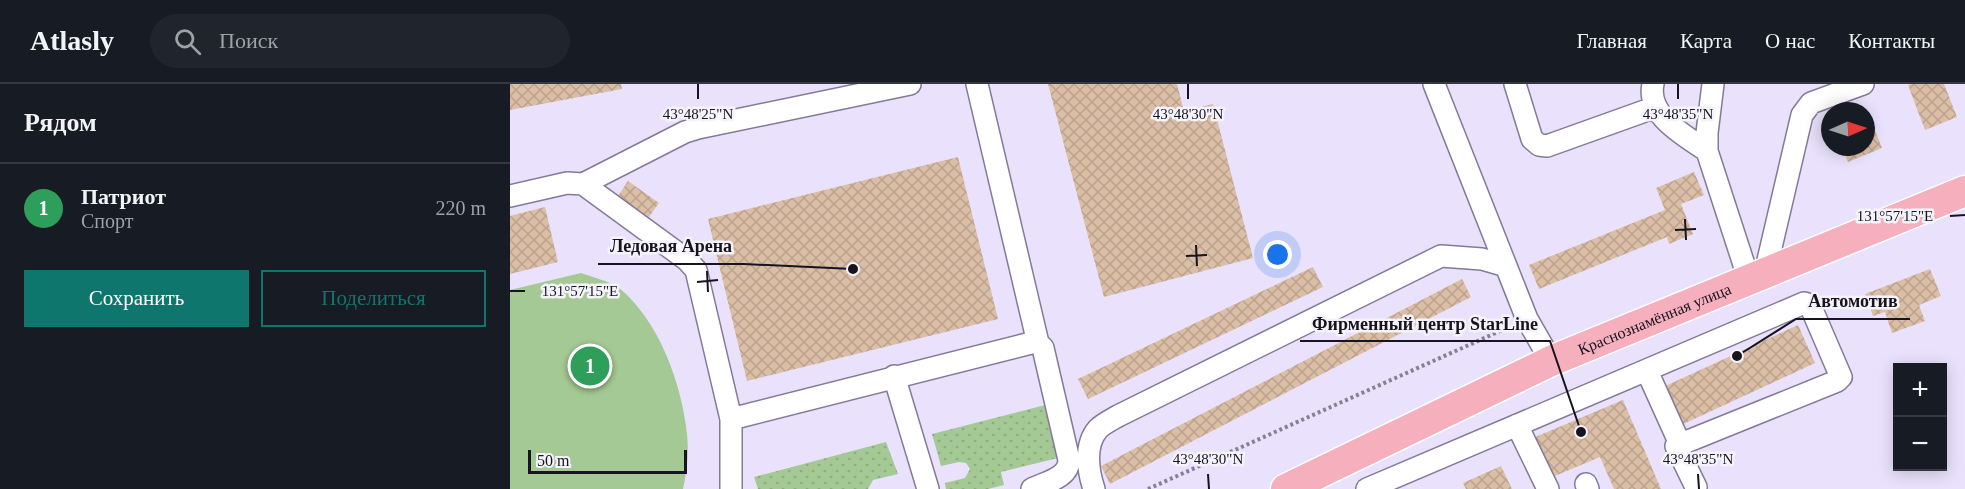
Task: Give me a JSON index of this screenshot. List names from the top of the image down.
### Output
{
  "streets": {
    "highway": ["Краснознамённая улица"]
  },
  "places": ["Ледовая Арена", "Автомотив", "Фирменный центр StarLine"],
  "scale_bar": "50 m",
  "north": "right",
  "page": {
    "header": "Atlasly",
    "search": "Поиск",
    "nav": [
      "Главная",
      "Карта",
      "О нас",
      "Контакты"
    ],
    "heading": "Рядом",
    "list": [
      {
        "mark": "1",
        "name": "Патриот",
        "note": "Спорт",
        "value": "220 m"
      }
    ],
    "buttons": ["Сохранить", "Поделиться"],
    "pins": "1",
    "map_buttons": ["+", "−"],
    "scale": "50 m"
  },
  "coordinates": [
    "43°48'25\"N",
    "43°48'30\"N",
    "43°48'35\"N",
    "131°57'15\"E"
  ]
}
